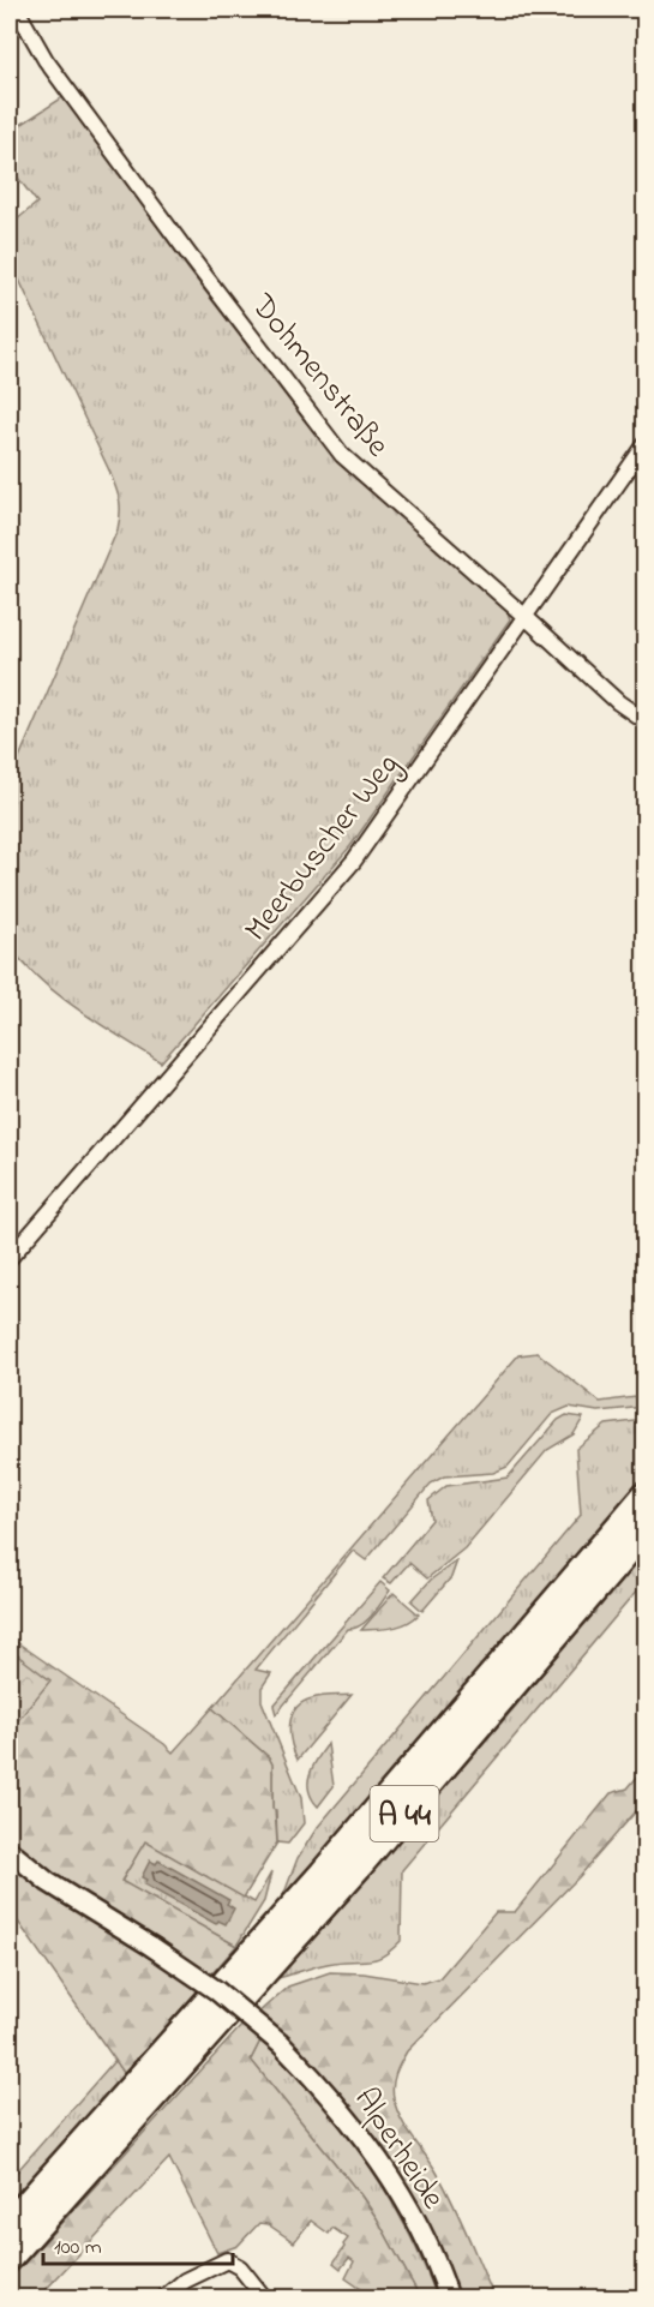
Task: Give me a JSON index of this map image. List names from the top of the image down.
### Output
{
  "streets": {
    "highway": ["A 44"],
    "street": ["Dohmenstraße", "Meerbuscher Weg", "Alperheide"]
  },
  "crossings": [
    ["Dohmenstraße", "Meerbuscher Weg"]
  ],
  "scale_bar": "100 m"
}
